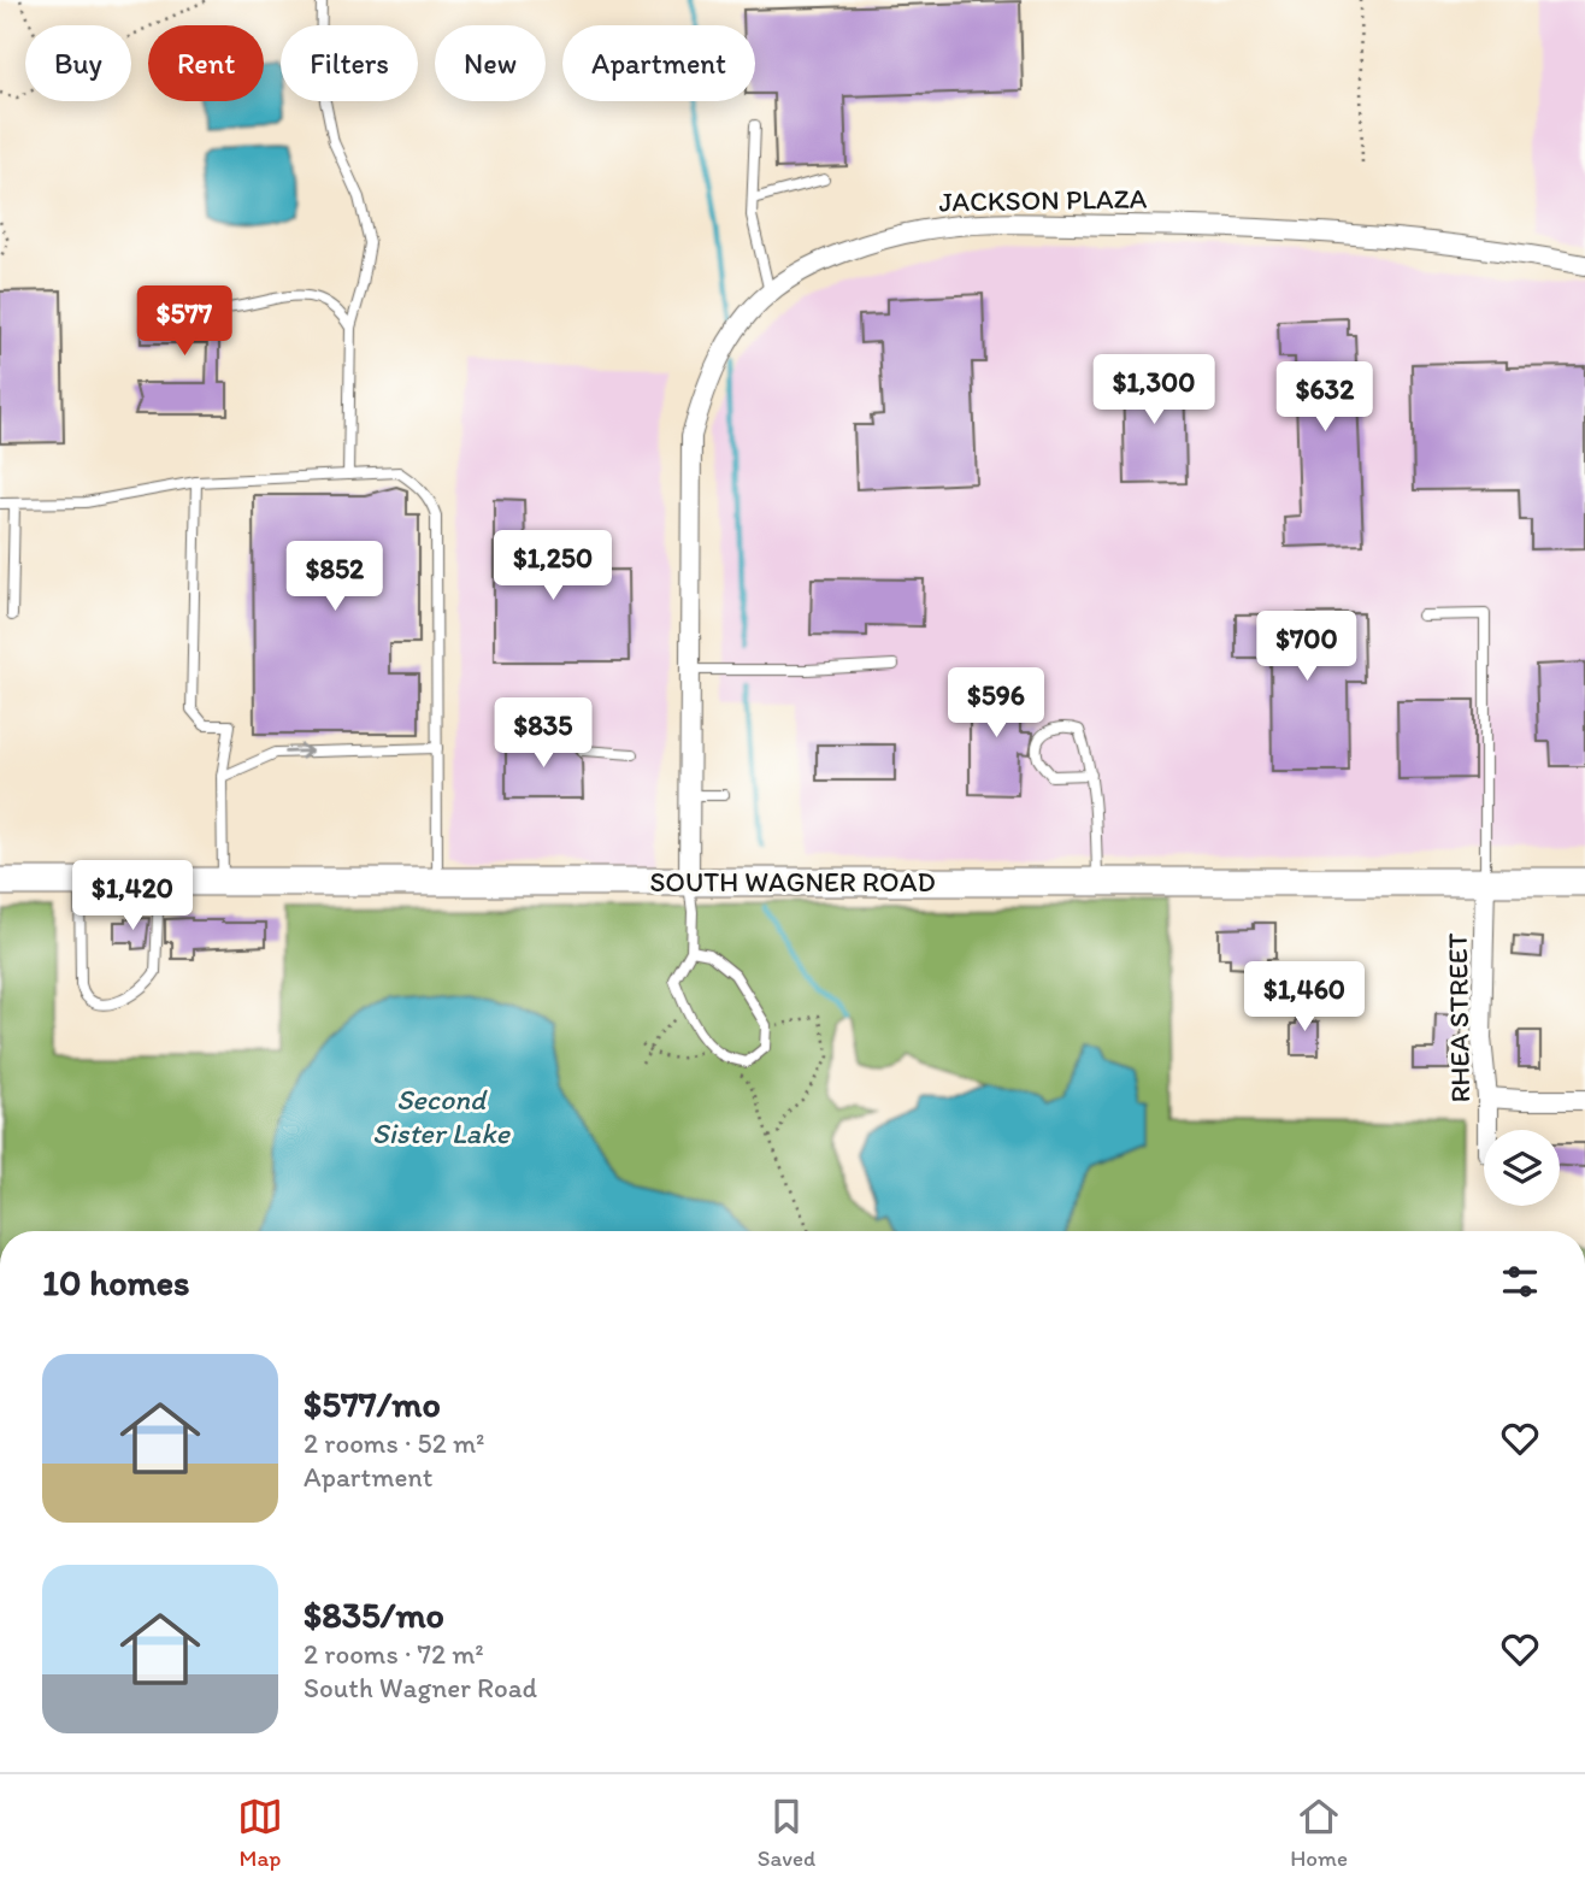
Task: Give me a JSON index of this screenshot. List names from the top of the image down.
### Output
{
  "streets": {
    "main road": ["SOUTH WAGNER ROAD"],
    "street": ["JACKSON PLAZA", "RHEA STREET"]
  },
  "crossings": [
    ["JACKSON PLAZA", "SOUTH WAGNER ROAD"],
    ["SOUTH WAGNER ROAD", "RHEA STREET"]
  ],
  "water": ["Second Sister Lake"],
  "page": {
    "chip": [
      "Buy",
      "Rent",
      "Filters",
      "New",
      "Apartment"
    ],
    "price": [
      "$577",
      "$1,300",
      "$632",
      "$1,250",
      "$852",
      "$700",
      "$596",
      "$835",
      "$1,420",
      "$1,460"
    ],
    "heading": "10 homes",
    "list": [
      {
        "name": "$577/mo",
        "note": "2 rooms · 52 m² · Apartment"
      },
      {
        "name": "$835/mo",
        "note": "2 rooms · 72 m² · South Wagner Road"
      }
    ],
    "tabs": ["Map", "Saved", "Home"]
  }
}
